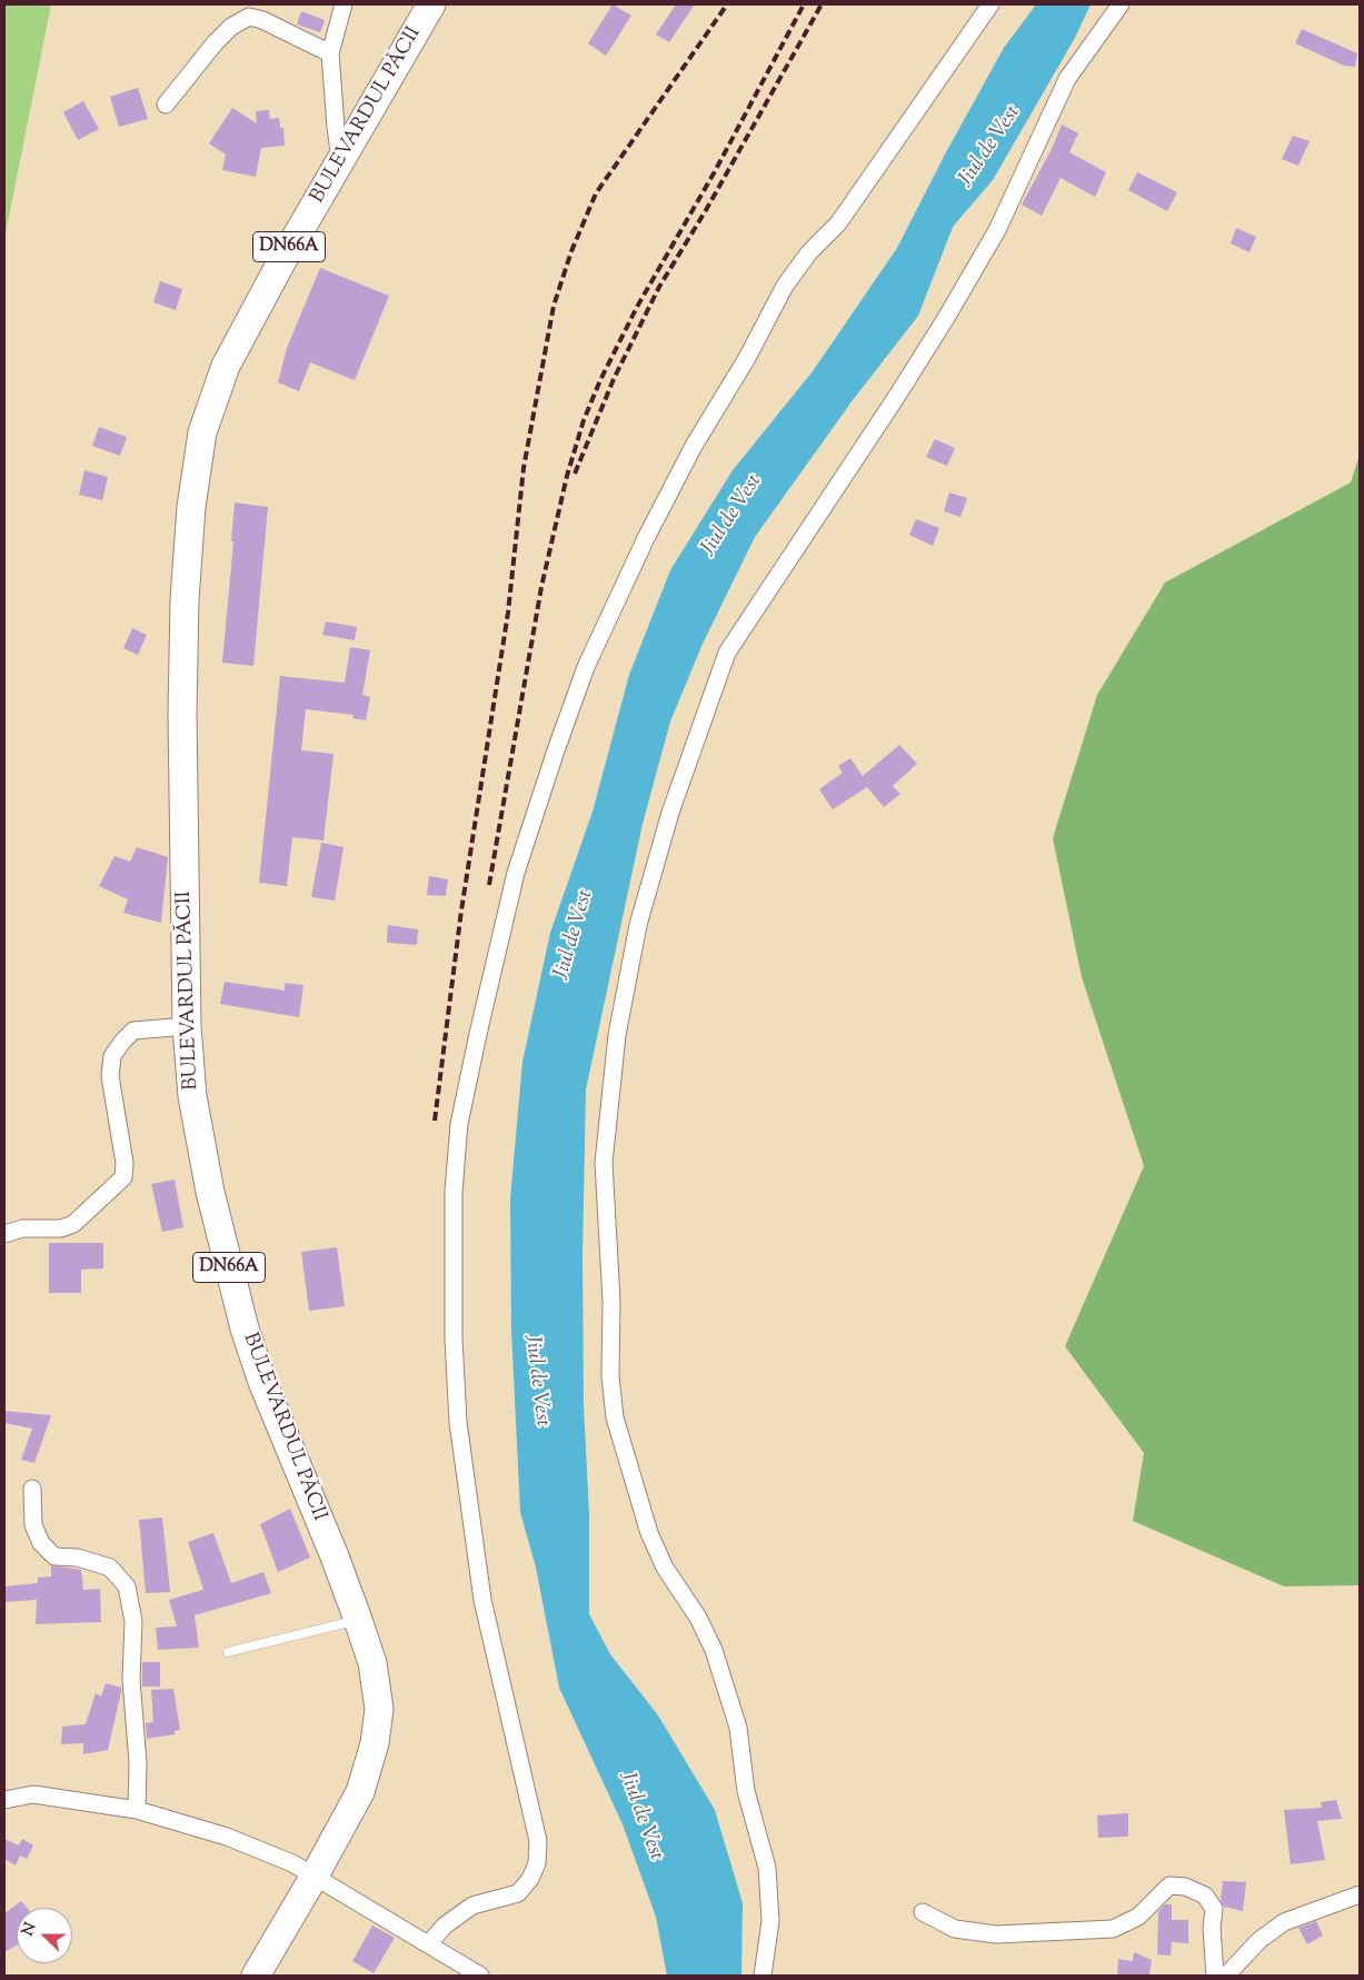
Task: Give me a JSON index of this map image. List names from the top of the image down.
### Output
{
  "streets": {
    "main road": ["BULEVARDUL PĂCII", "DN66A"]
  },
  "water": ["Jiul de Vest"],
  "north": "left"
}
